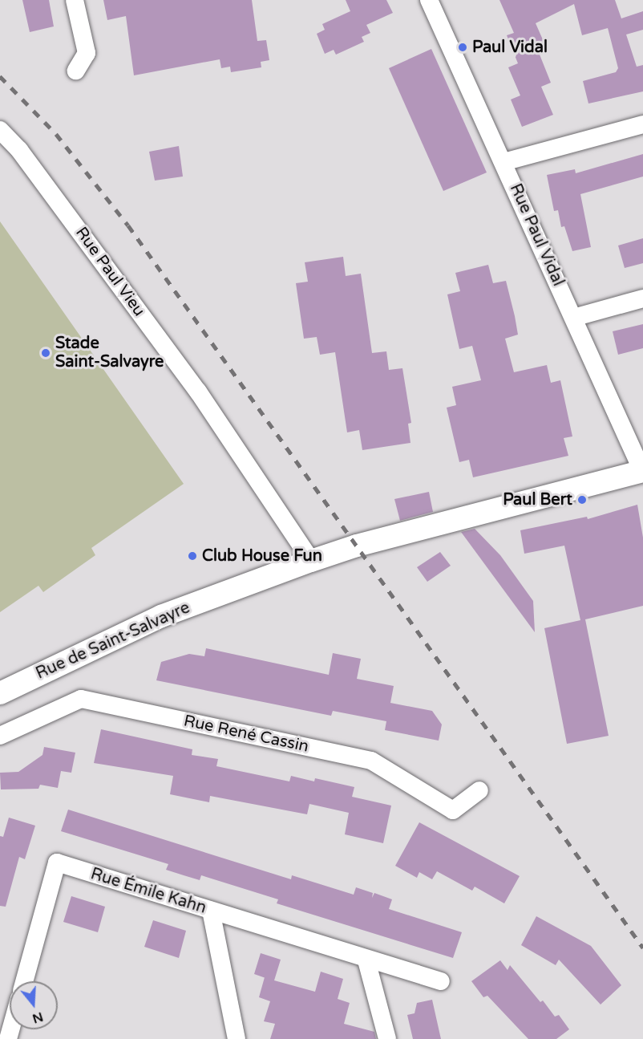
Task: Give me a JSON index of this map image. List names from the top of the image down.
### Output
{
  "streets": {
    "street": [
      "Rue Paul Vidal",
      "Rue Paul Vieu",
      "Rue de Saint-Salvayre",
      "Rue René Cassin",
      "Rue Émile Kahn"
    ]
  },
  "crossings": [
    ["Rue Paul Vidal", "Rue de Saint-Salvayre"],
    ["Rue Paul Vieu", "Rue de Saint-Salvayre"]
  ],
  "places": [
    "Paul Vidal",
    "Stade Saint-Salvayre",
    "Paul Bert",
    "Club House Fun"
  ],
  "north": "bottom"
}
